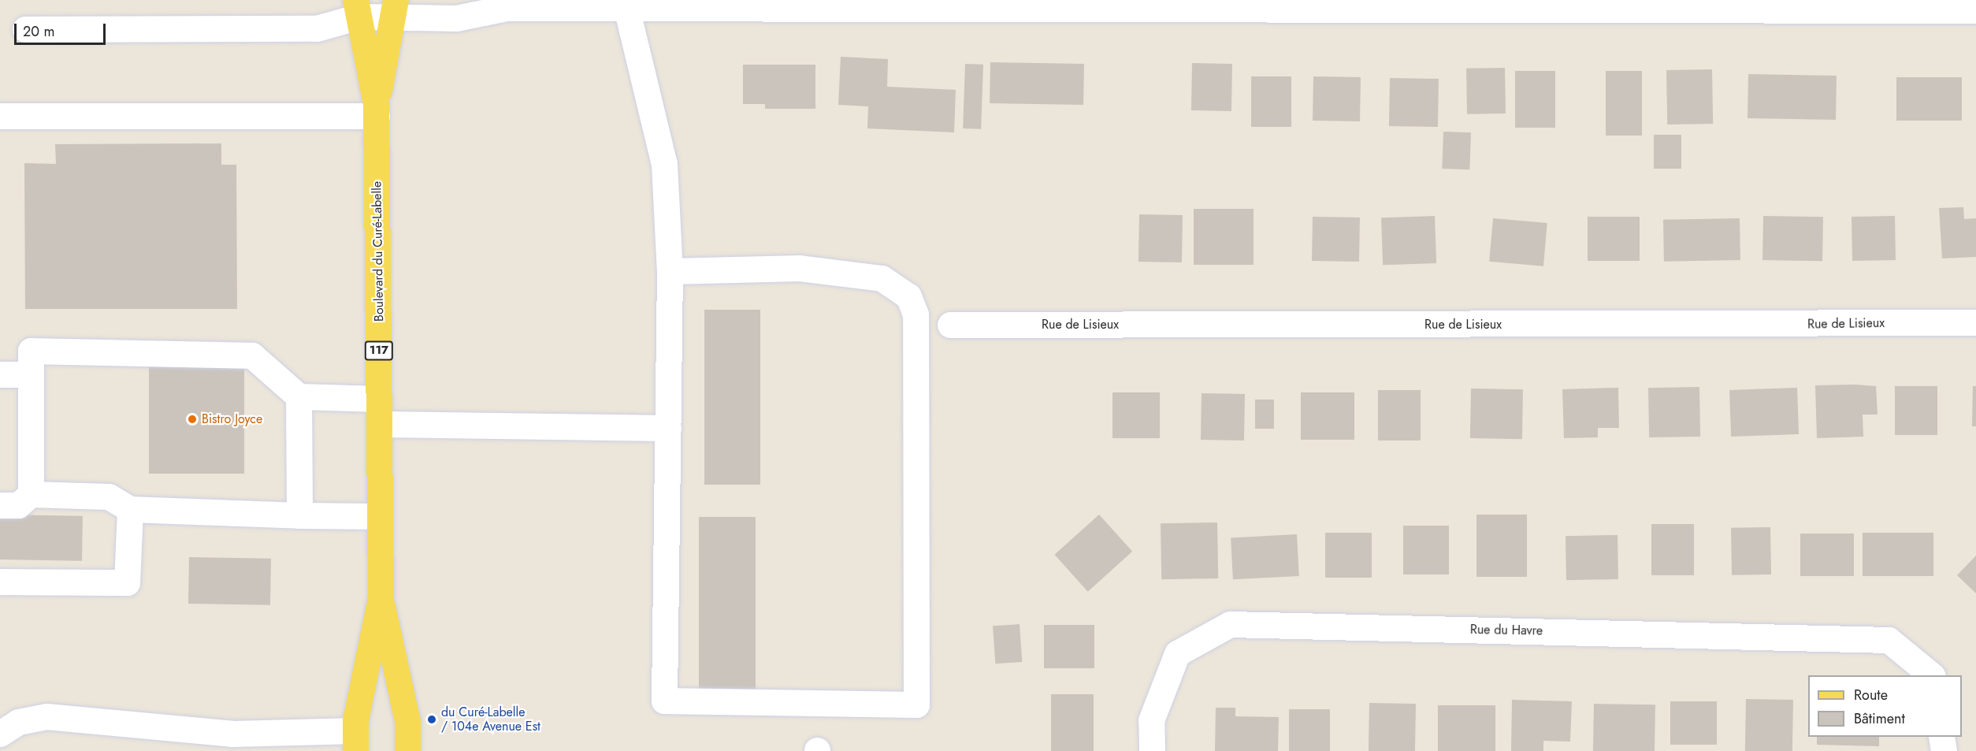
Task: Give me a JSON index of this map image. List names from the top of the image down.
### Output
{
  "streets": {
    "main road": ["Boulevard du Curé-Labelle", "117"],
    "street": ["Rue de Lisieux", "Rue du Havre"]
  },
  "places": ["Bistro Joyce", "du Curé-Labelle / 104e Avenue Est"],
  "legend": ["Route", "Bâtiment"],
  "scale_bar": "20 m"
}
